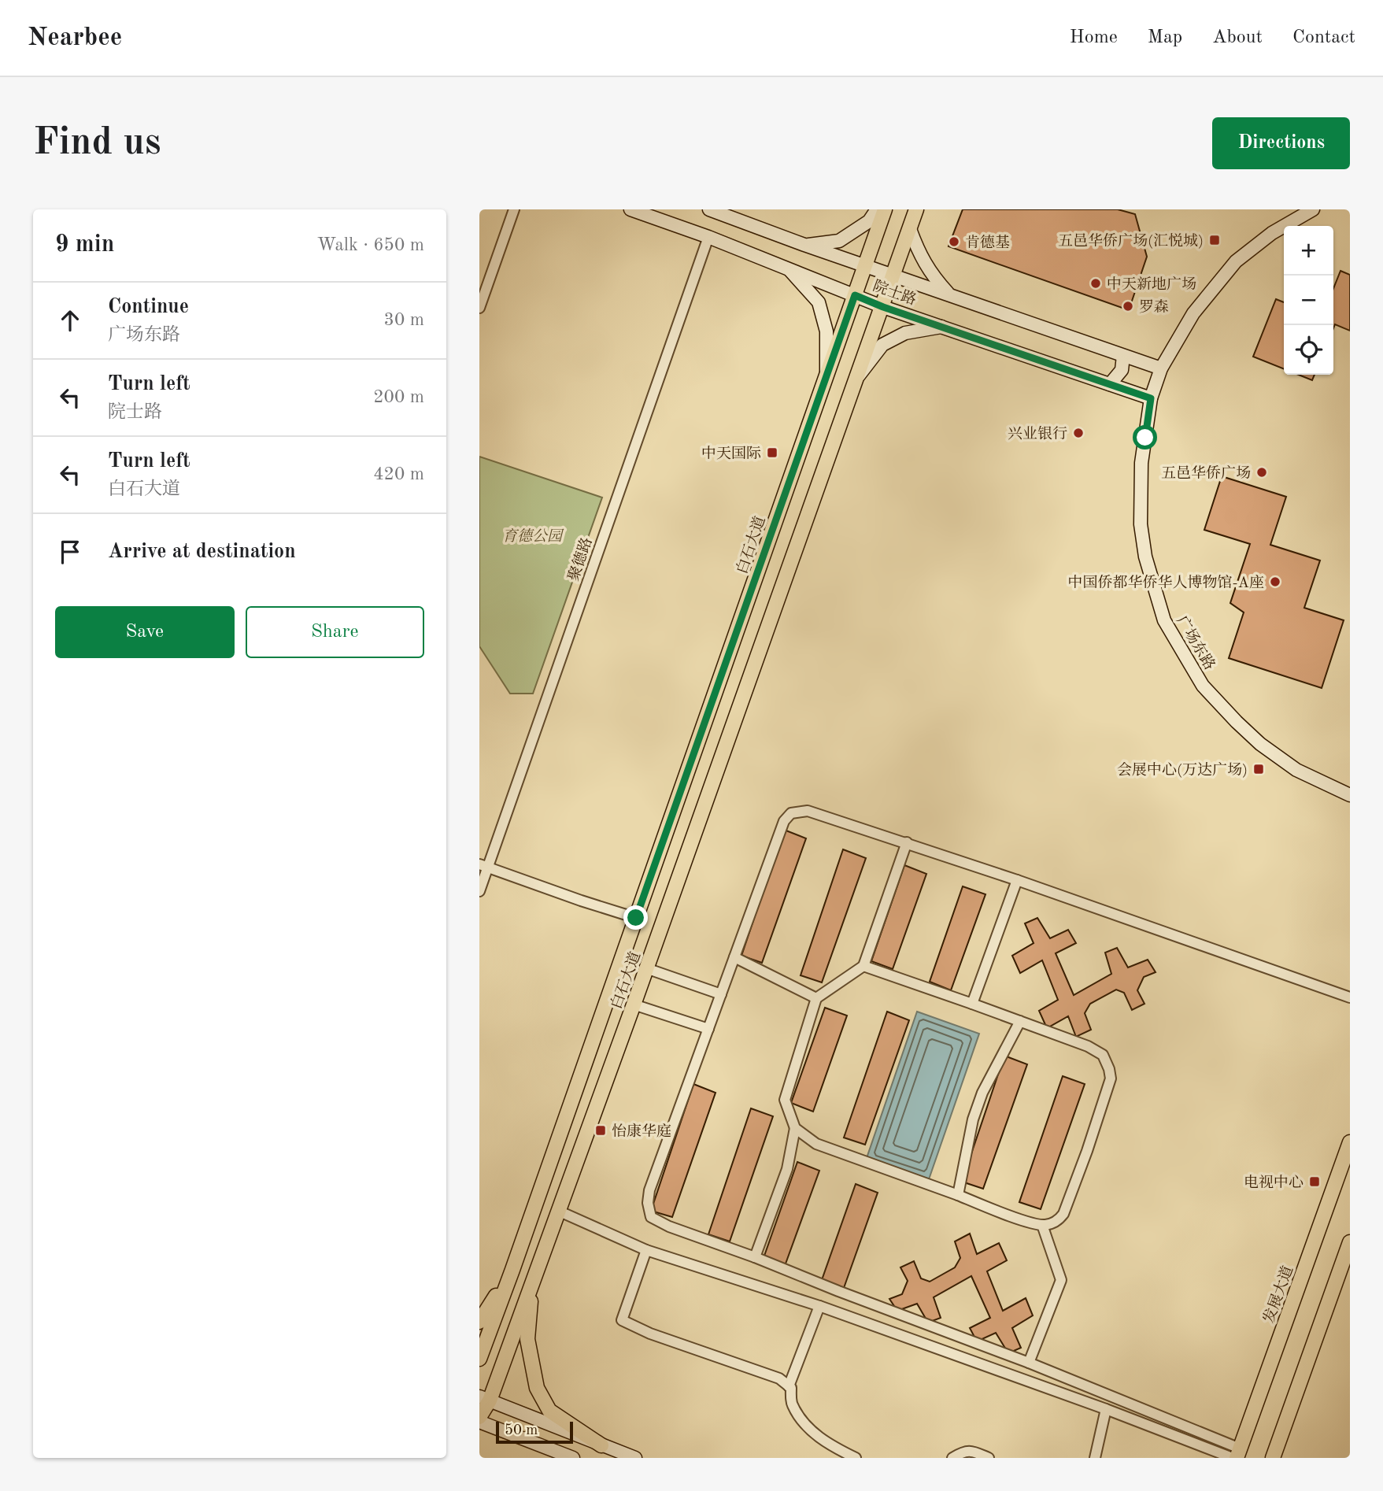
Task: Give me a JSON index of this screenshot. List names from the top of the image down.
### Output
{
  "streets": {
    "main road": [
      "院士路",
      "白石大道",
      "广场东路",
      "发展大道"
    ],
    "street": ["聚德路"]
  },
  "crossings": [
    ["院士路", "白石大道"],
    ["院士路", "聚德路"],
    ["院士路", "广场东路"]
  ],
  "parks": ["育德公园"],
  "places": {
    "transit": [
      "五邑华侨广场(汇悦城)",
      "中天国际",
      "会展中心(万达广场)",
      "怡康华庭",
      "电视中心"
    ],
    "other": [
      "肯德基",
      "中天新地广场",
      "罗森",
      "兴业银行",
      "五邑华侨广场",
      "中国侨都华侨华人博物馆-A座"
    ]
  },
  "scale_bar": "50 m",
  "page": {
    "header": "Nearbee",
    "nav": [
      "Home",
      "Map",
      "About",
      "Contact"
    ],
    "buttons": [
      "Directions",
      ["Save", "Share"]
    ],
    "title": "Find us",
    "heading": ["9 min", "Walk · 650 m"],
    "map_buttons": ["+", "−"],
    "list": [
      ["Continue", "广场东路", "30 m"],
      ["Turn left", "院士路", "200 m"],
      ["Turn left", "白石大道", "420 m"],
      "Arrive at destination"
    ],
    "scale": "50 m"
  }
}
